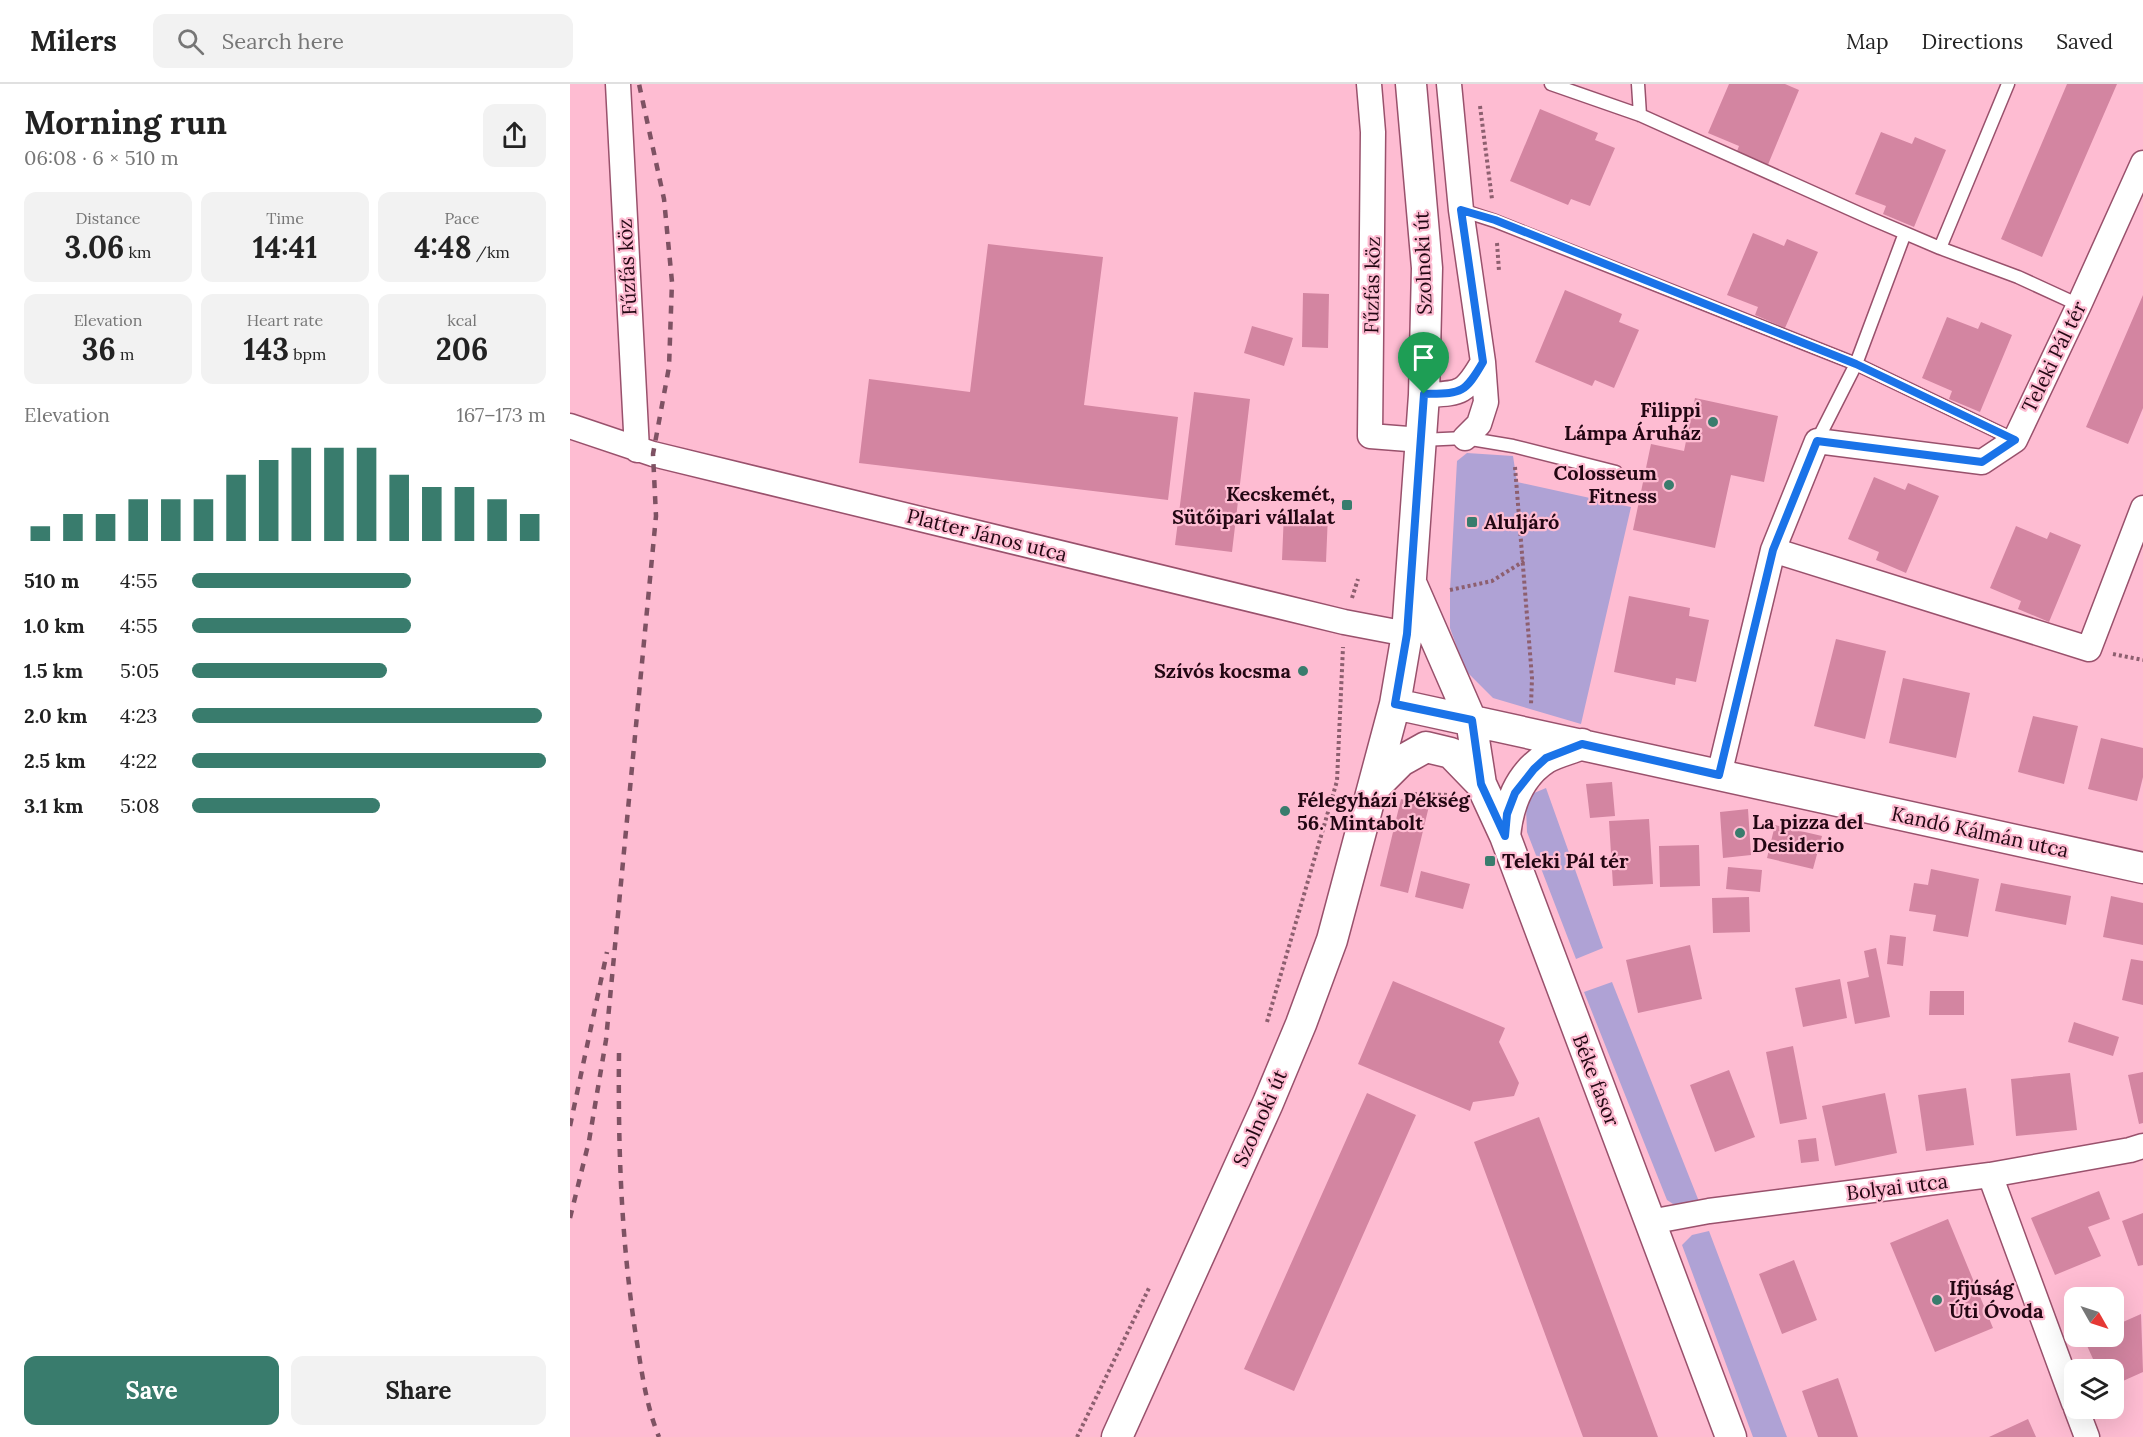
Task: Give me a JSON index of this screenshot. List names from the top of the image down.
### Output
{
  "streets": {
    "street": [
      "Szolnoki út",
      "Fűzfás köz",
      "Teleki Pál tér",
      "Platter János utca",
      "Kandó Kálmán utca",
      "Béke fasor",
      "Bolyai utca"
    ]
  },
  "crossings": [
    ["Szolnoki út", "Fűzfás köz"],
    ["Szolnoki út", "Platter János utca"],
    ["Szolnoki út", "Kandó Kálmán utca"],
    ["Szolnoki út", "Béke fasor"],
    ["Fűzfás köz", "Platter János utca"],
    ["Kandó Kálmán utca", "Béke fasor"],
    ["Béke fasor", "Bolyai utca"]
  ],
  "places": {
    "other": [
      "Filippi Lámpa Áruház",
      "Colosseum Fitness",
      "Szívós kocsma",
      "Félegyházi Pékség 56. Mintabolt",
      "La pizza del Desiderio",
      "Ifjúság Úti Óvoda"
    ],
    "transit": ["Kecskemét, Sütőipari vállalat", "Aluljáró", "Teleki Pál tér"]
  },
  "north": "bottom right",
  "page": {
    "header": "Milers",
    "search": "Search here",
    "nav": ["Map", "Directions", "Saved"],
    "heading": ["Morning run", "06:08 · 6 × 510 m"],
    "stats": [
      ["Distance", "3.06 km"],
      ["Time", "14:41"],
      ["Pace", "4:48 /km"],
      ["Elevation", "36 m"],
      ["Heart rate", "143 bpm"],
      ["kcal", "206"]
    ],
    "chart": ["Elevation", "167–173 m"],
    "list": [
      {
        "name": "510 m",
        "note": "4:55"
      },
      {
        "name": "1.0 km",
        "note": "4:55"
      },
      {
        "name": "1.5 km",
        "note": "5:05"
      },
      {
        "name": "2.0 km",
        "note": "4:23"
      },
      {
        "name": "2.5 km",
        "note": "4:22"
      },
      {
        "name": "3.1 km",
        "note": "5:08"
      }
    ],
    "buttons": ["Save", "Share"]
  }
}
